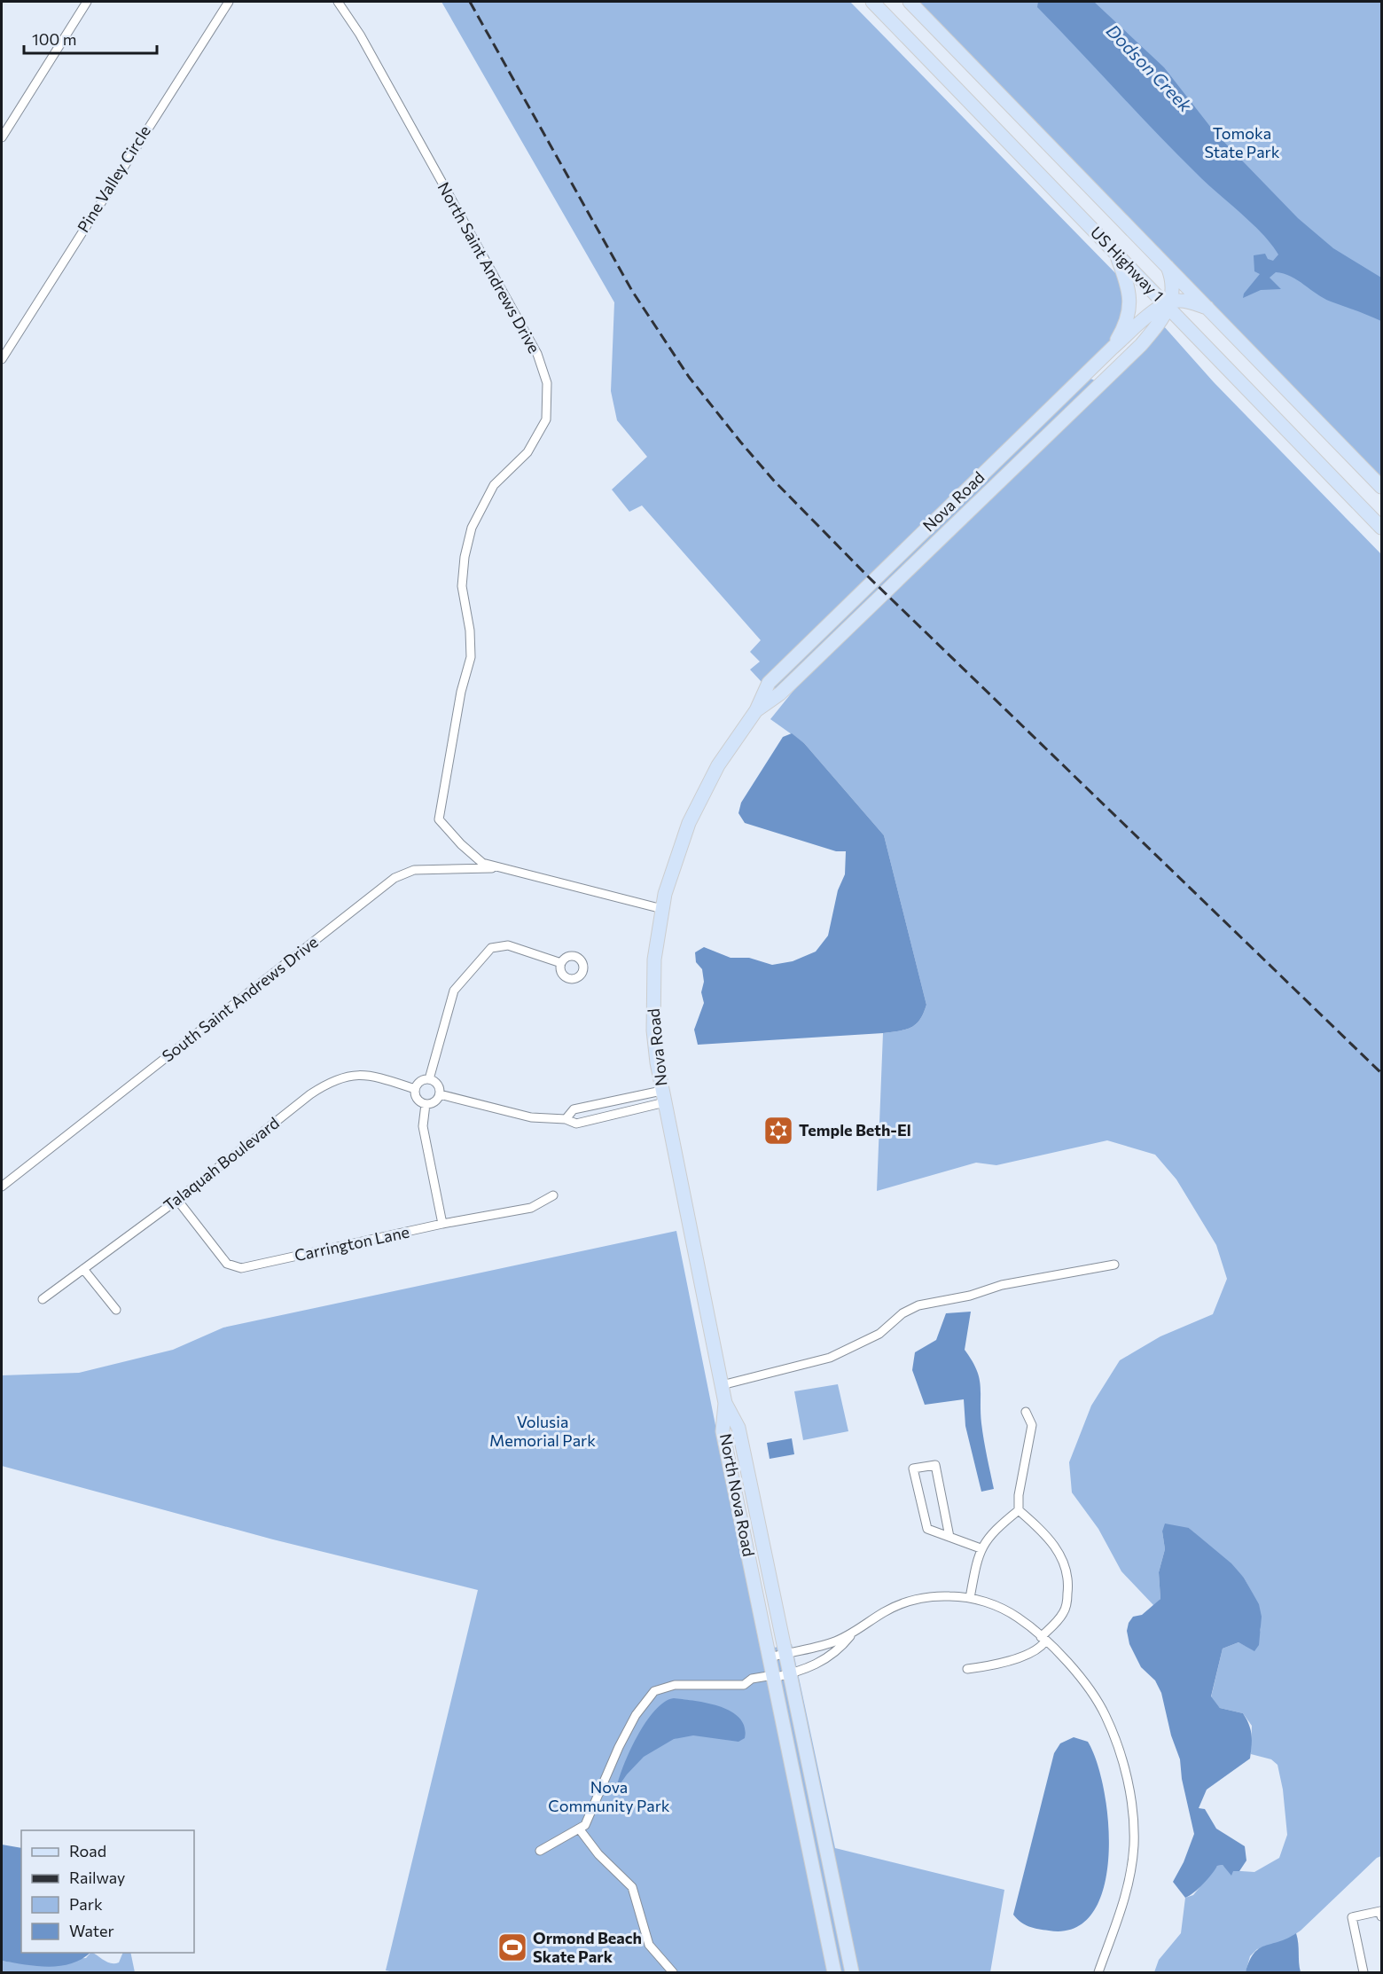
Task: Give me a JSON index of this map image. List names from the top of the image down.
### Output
{
  "streets": {
    "main road": ["US Highway 1", "Nova Road", "North Nova Road"],
    "street": [
      "Pine Valley Circle",
      "North Saint Andrews Drive",
      "South Saint Andrews Drive",
      "Talaquah Boulevard",
      "Carrington Lane"
    ]
  },
  "crossings": [
    ["US Highway 1", "Nova Road"],
    ["North Saint Andrews Drive", "South Saint Andrews Drive"],
    ["Nova Road", "North Nova Road"],
    ["Talaquah Boulevard", "Carrington Lane"]
  ],
  "water": ["Dodson Creek"],
  "parks": ["Tomoka State Park", "Volusia Memorial Park", "Nova Community Park"],
  "places": {
    "synagogue": ["Temple Beth-El"],
    "sports": ["Ormond Beach Skate Park"]
  },
  "legend": [
    "Road",
    "Railway",
    "Park",
    "Water"
  ],
  "scale_bar": "100 m"
}
